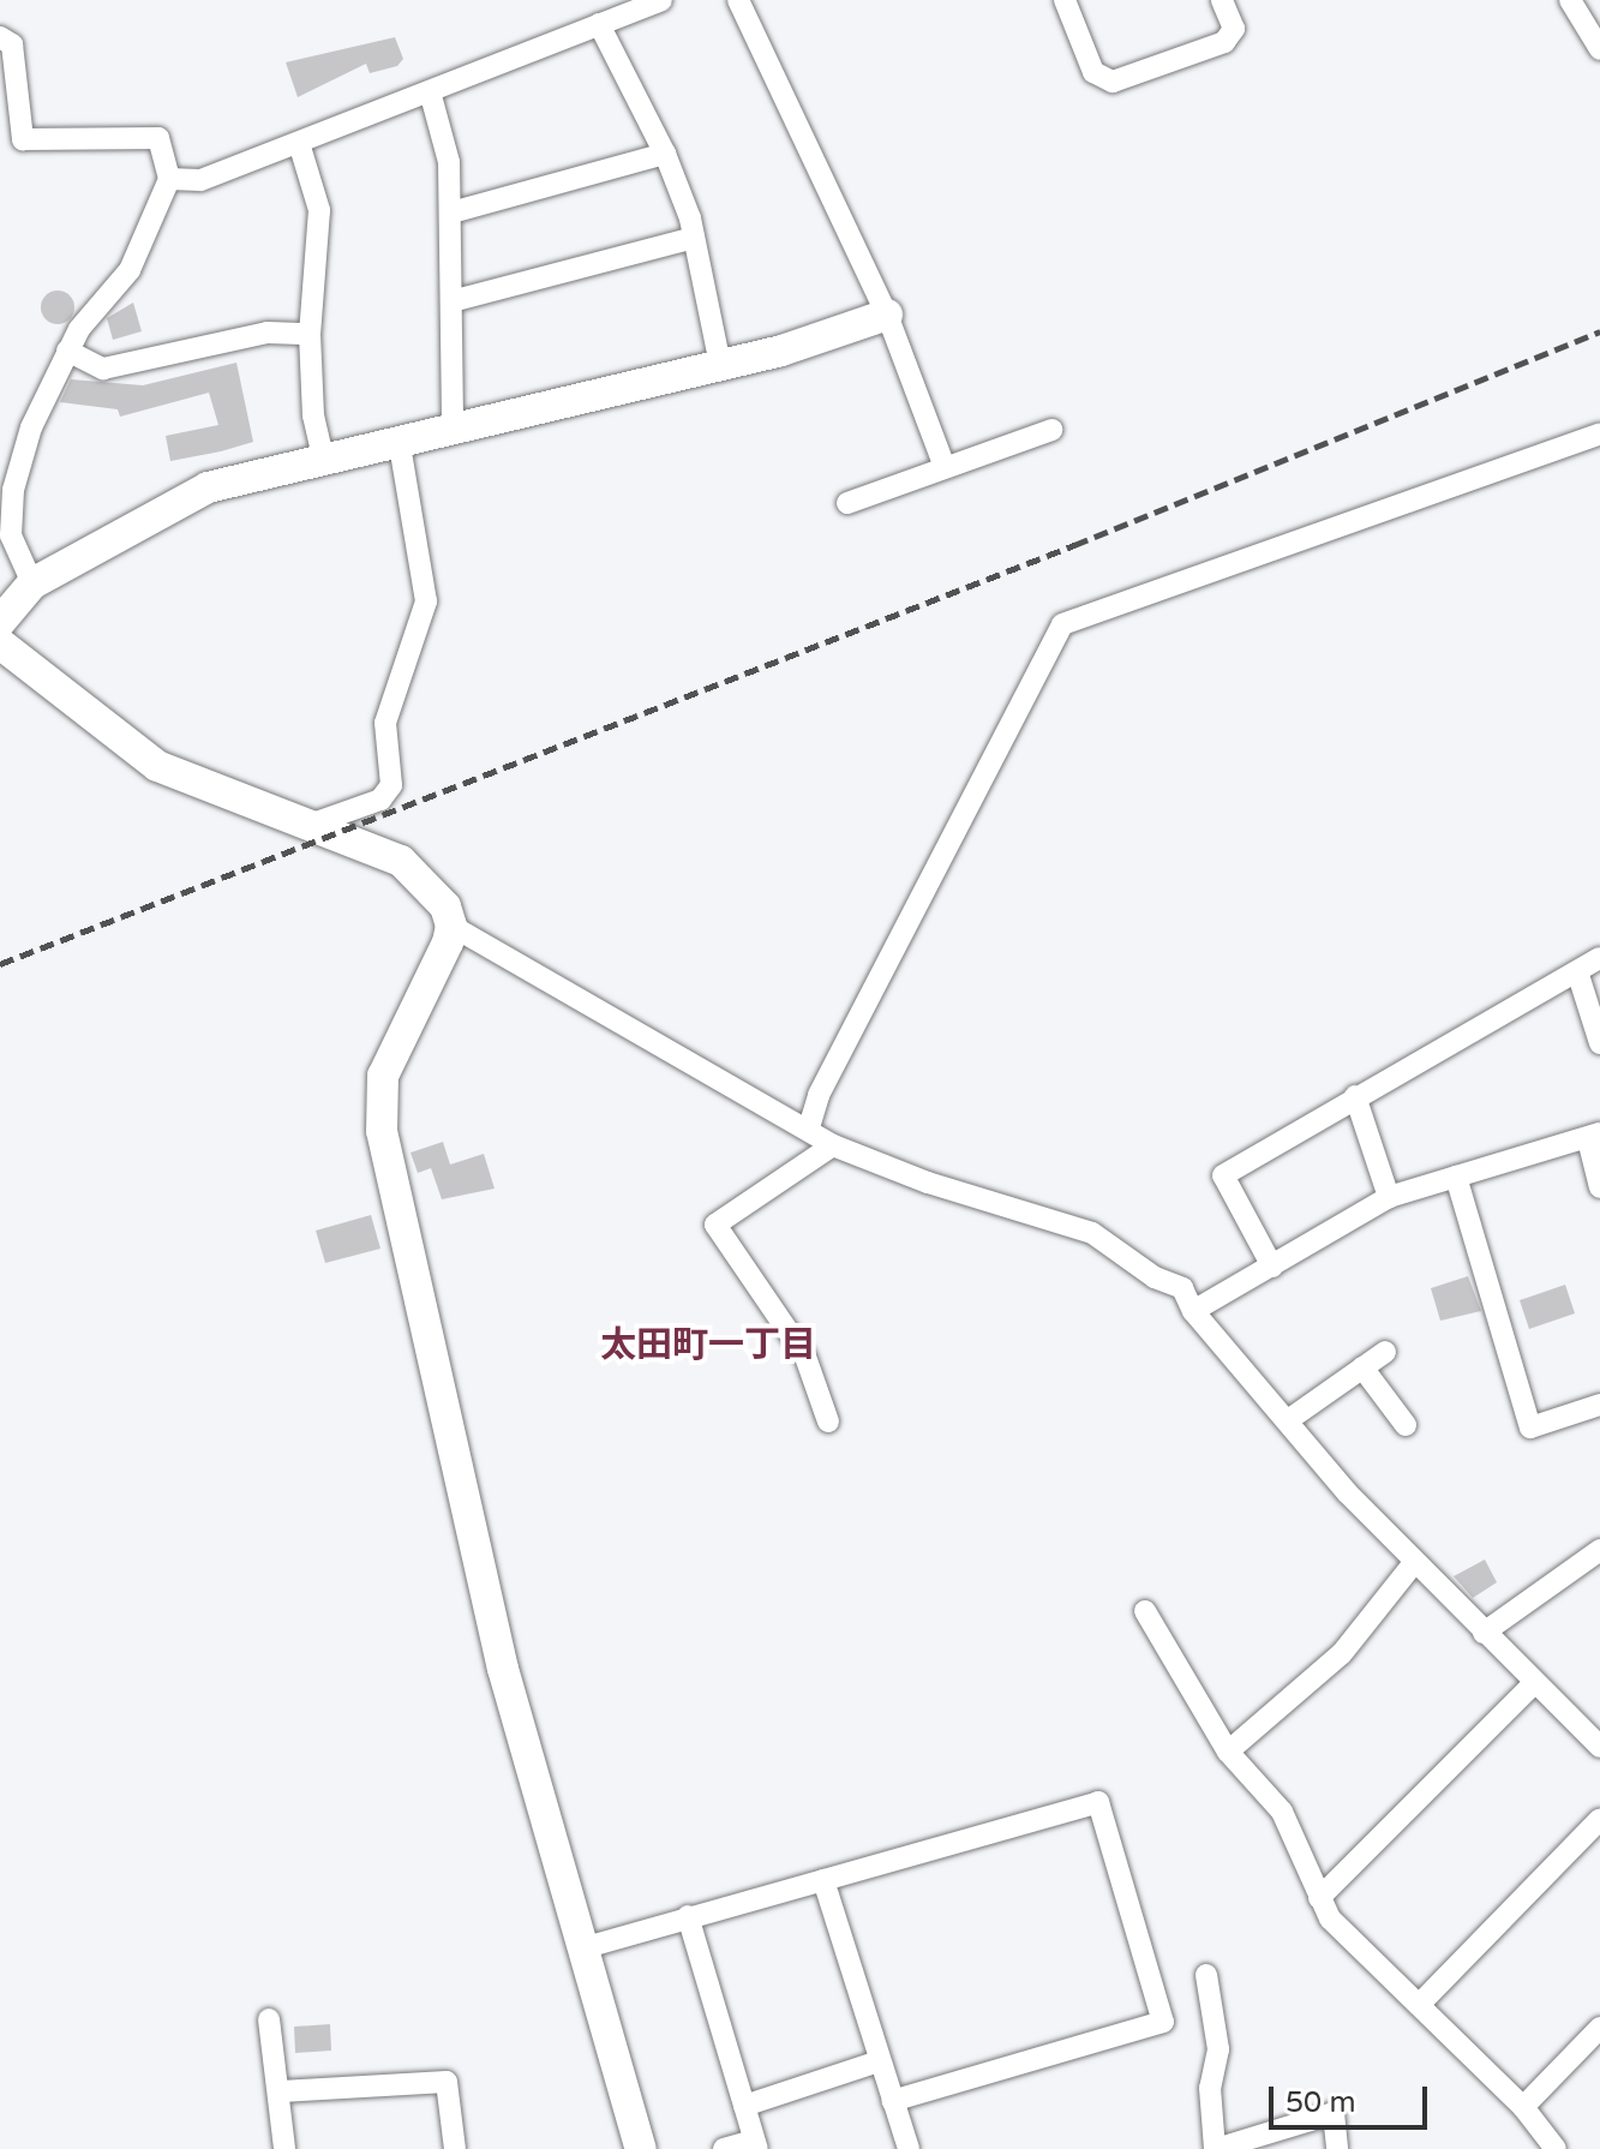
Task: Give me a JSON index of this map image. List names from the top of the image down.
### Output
{
  "districts": ["太田町一丁目"],
  "scale_bar": "50 m"
}
